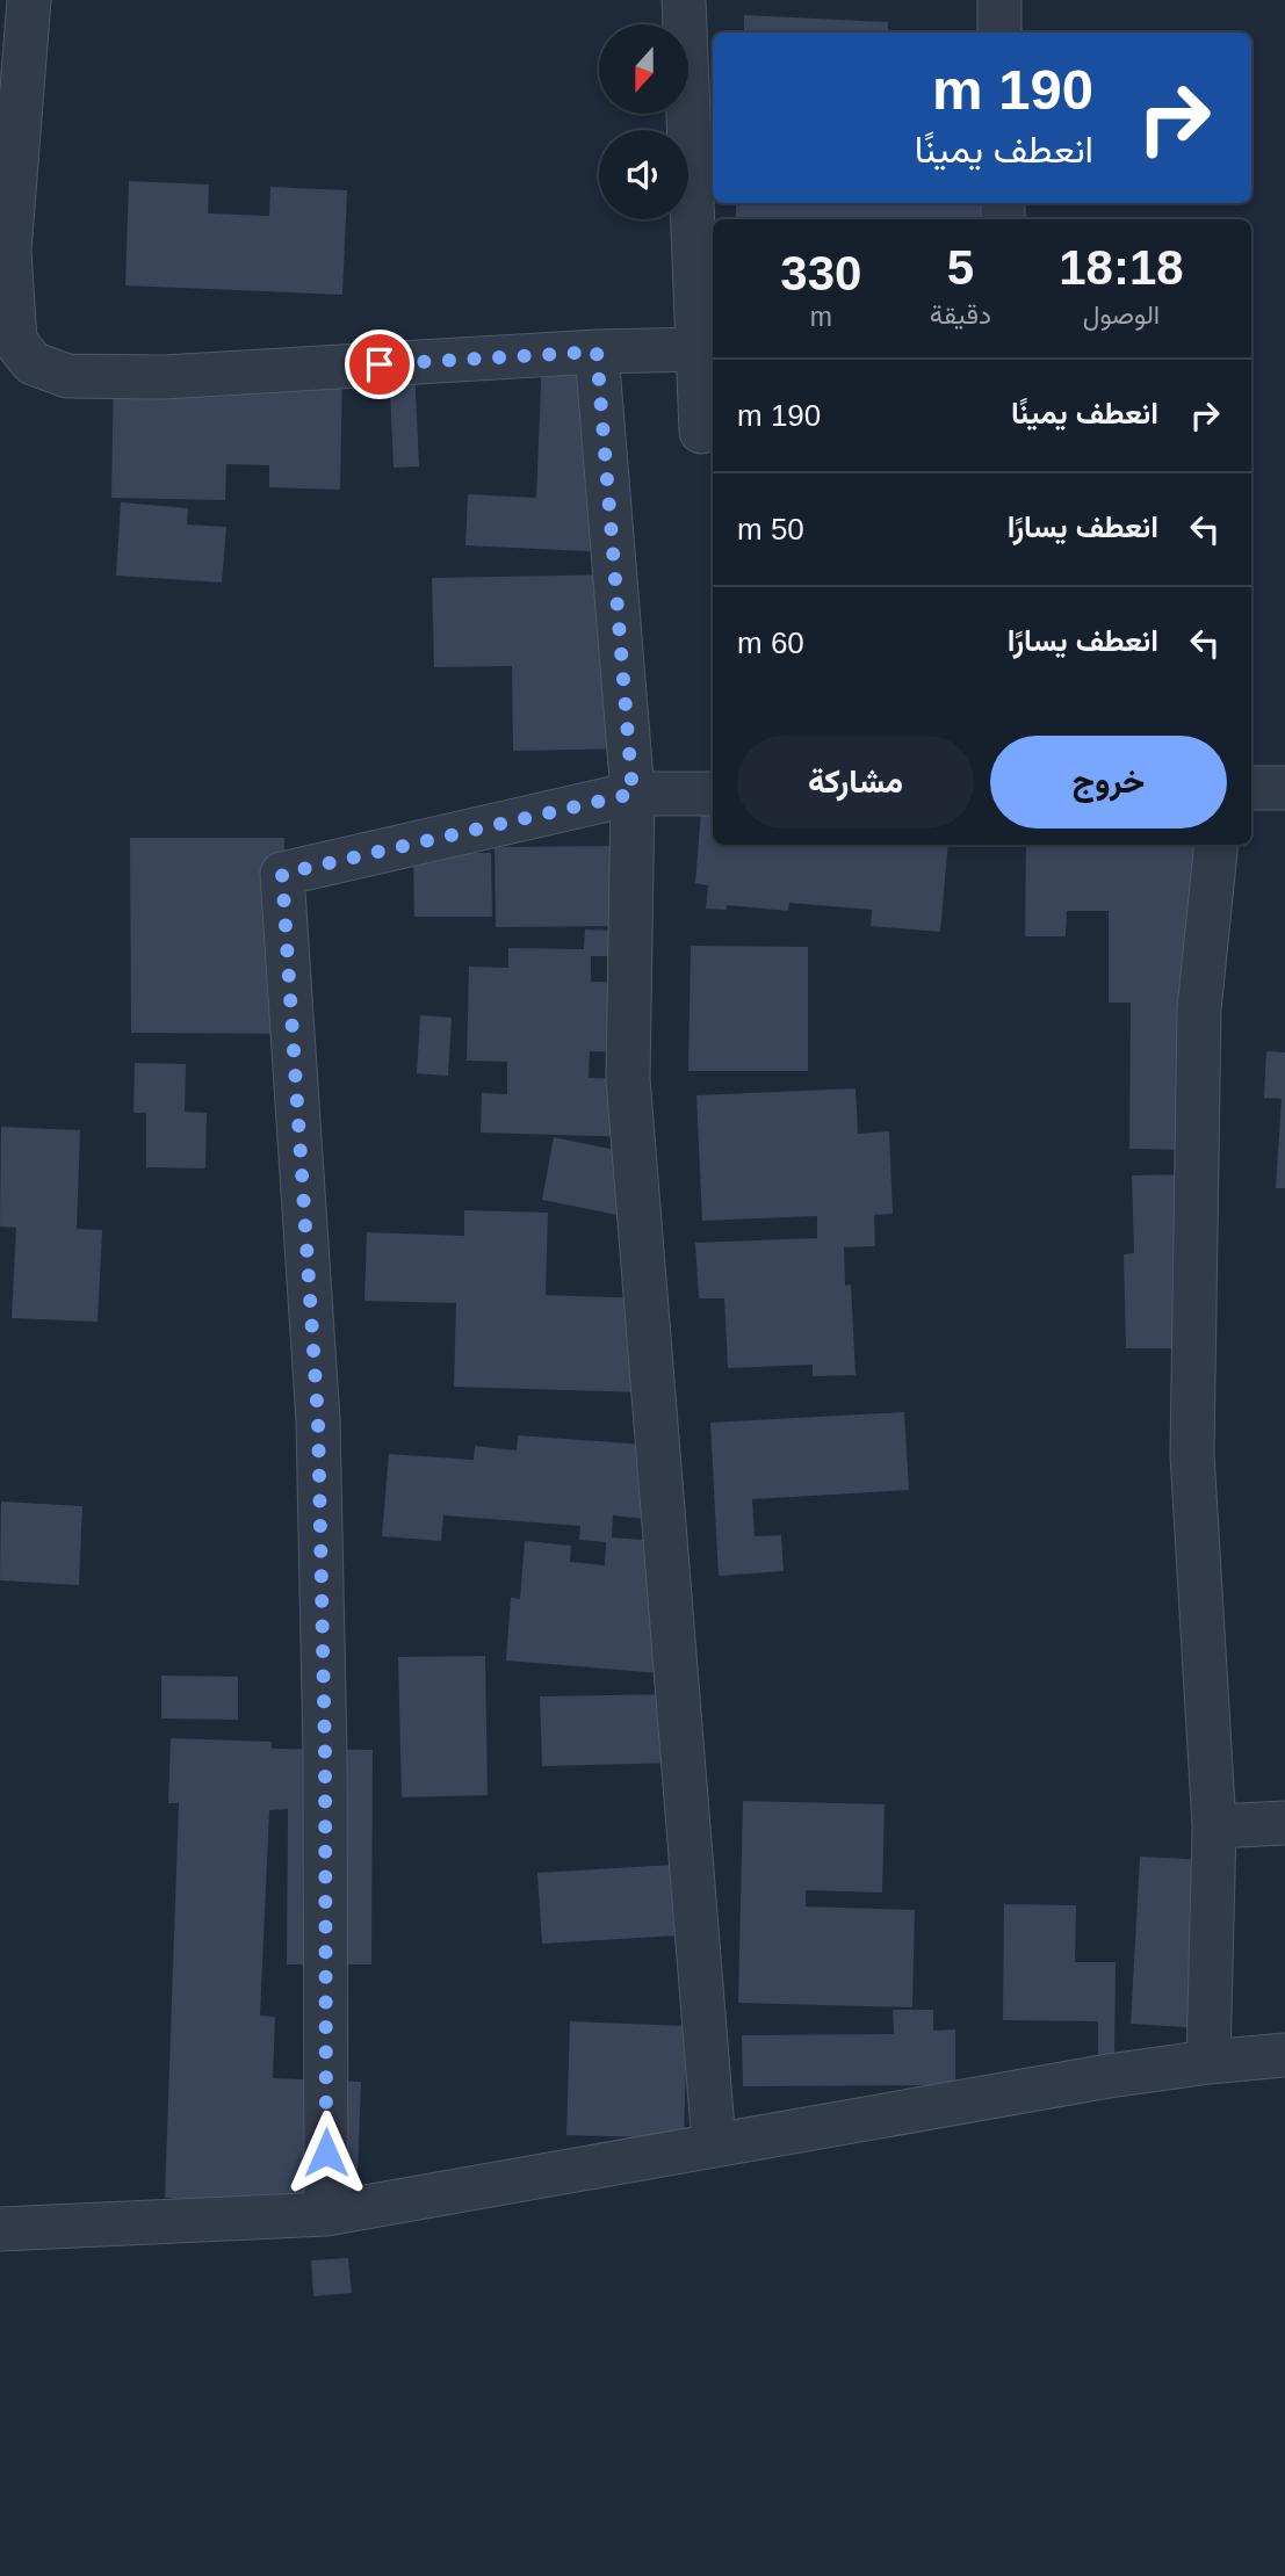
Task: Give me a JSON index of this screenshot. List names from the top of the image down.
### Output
{
  "north": "bottom",
  "page": {
    "turn": ["190 m", "انعطف يمينًا"],
    "eta": [
      "18:18",
      "الوصول",
      "5",
      "دقيقة",
      "330",
      "m"
    ],
    "list": [
      {
        "name": "انعطف يمينًا",
        "value": "190 m"
      },
      {
        "name": "انعطف يسارًا",
        "value": "50 m"
      },
      {
        "name": "انعطف يسارًا",
        "value": "60 m"
      }
    ],
    "buttons": ["خروج", "مشاركة"]
  }
}
